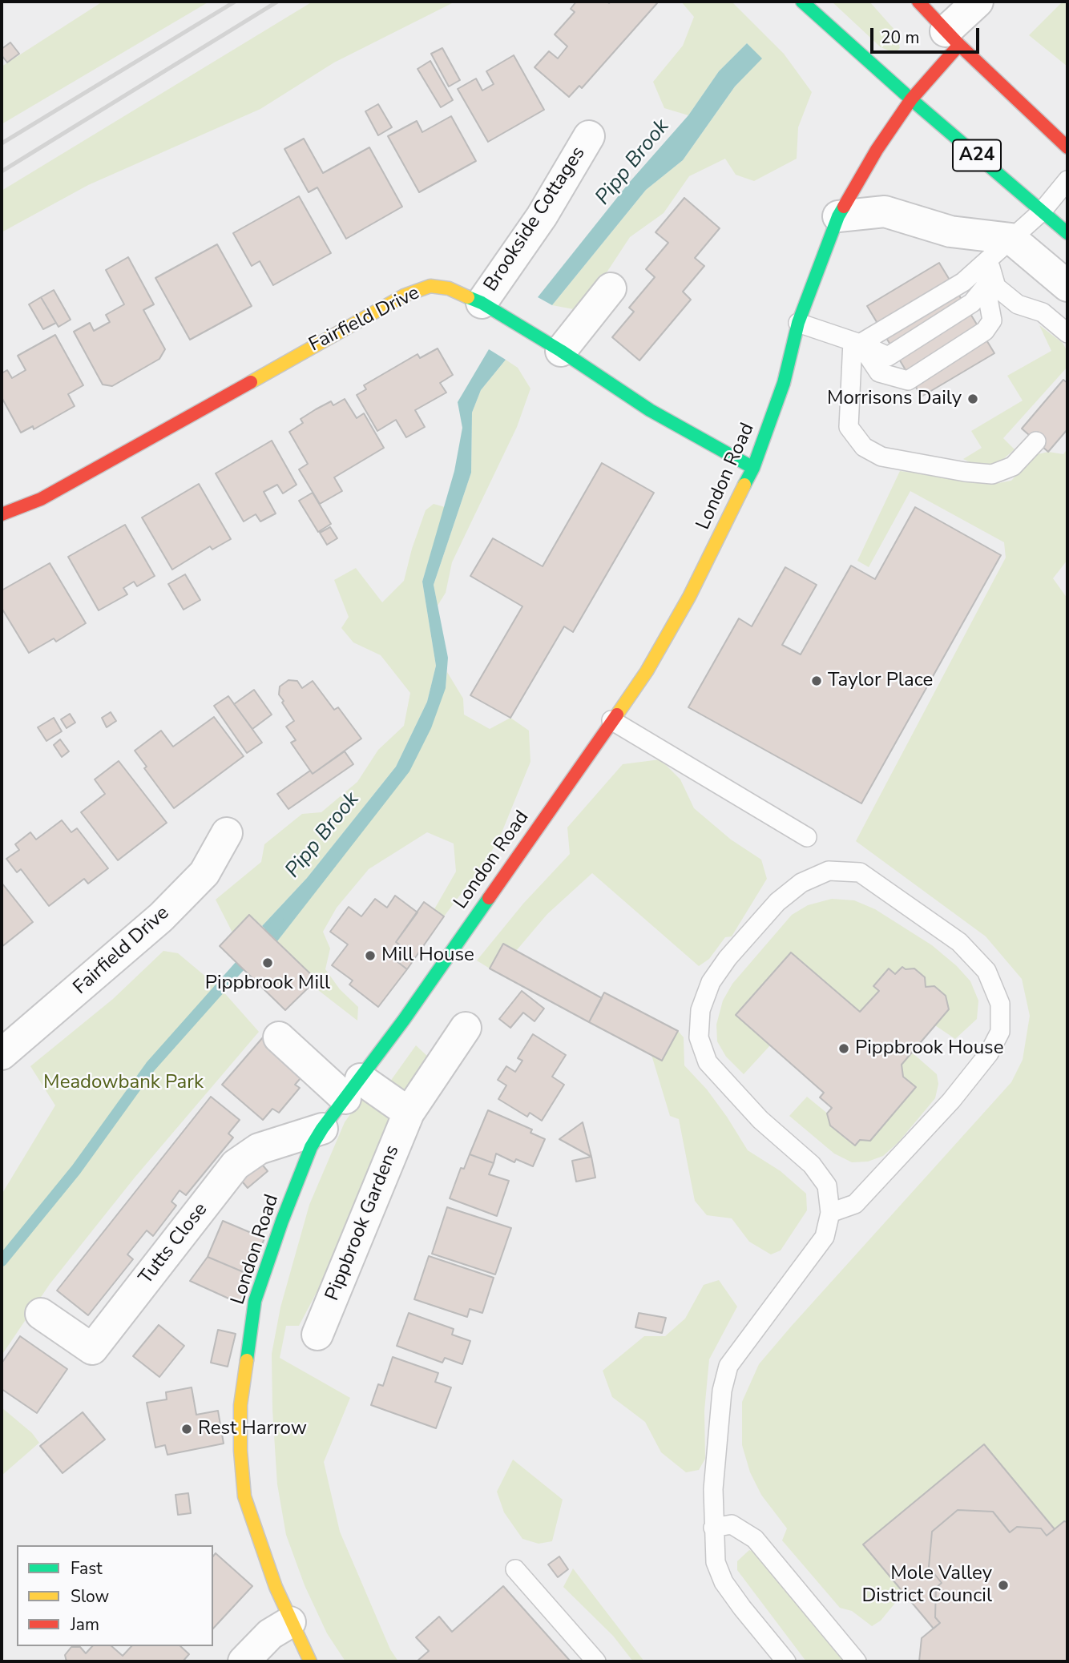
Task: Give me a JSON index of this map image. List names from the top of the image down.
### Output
{
  "streets": {
    "main road": ["A24", "Fairfield Drive", "London Road"],
    "street": ["Brookside Cottages", "Pippbrook Gardens", "Tutts Close"]
  },
  "crossings": [
    ["A24", "London Road"],
    ["Brookside Cottages", "Fairfield Drive"],
    ["Fairfield Drive", "London Road"],
    ["London Road", "Tutts Close"]
  ],
  "water": ["Pipp Brook"],
  "parks": ["Meadowbank Park"],
  "places": [
    "Morrisons Daily",
    "Taylor Place",
    "Mill House",
    "Pippbrook Mill",
    "Pippbrook House",
    "Rest Harrow",
    "Mole Valley District Council"
  ],
  "legend": ["Fast", "Slow", "Jam"],
  "scale_bar": "20 m"
}
